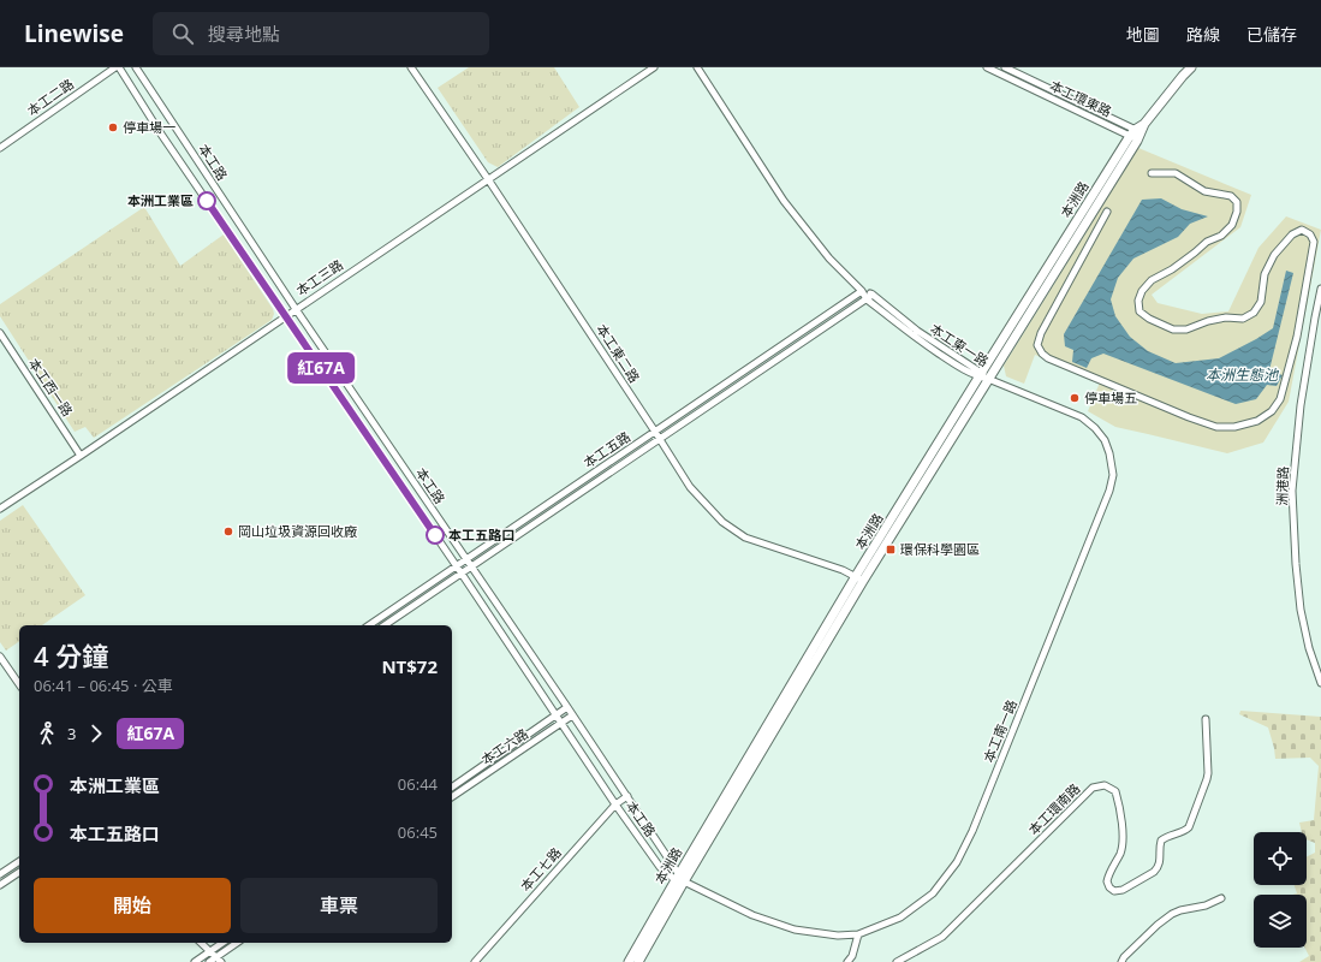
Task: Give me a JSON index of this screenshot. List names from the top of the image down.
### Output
{
  "streets": {
    "main road": ["本洲路"],
    "street": [
      "本工二路",
      "本工環東路",
      "本工路",
      "本工三路",
      "本工東一路",
      "本工東二路",
      "本工西一路",
      "本工五路",
      "洲港路",
      "本工南一路",
      "本工六路",
      "本工環南路",
      "本工七路"
    ]
  },
  "crossings": [
    ["本工二路", "本工路"],
    ["本工環東路", "本洲路"],
    ["本工路", "本洲路"],
    ["本工路", "本工三路"],
    ["本工路", "本工五路"],
    ["本工路", "本工南一路"],
    ["本工路", "本工六路"],
    ["本工路", "本工七路"],
    ["本洲路", "本工東一路"],
    ["本洲路", "本工東二路"],
    ["本洲路", "本工南一路"],
    ["本工三路", "本工東二路"],
    ["本工三路", "本工西一路"],
    ["本工東一路", "本工五路"],
    ["本工東一路", "本工南一路"],
    ["本工東二路", "本工五路"]
  ],
  "water": ["本洲生態池"],
  "places": {
    "other": [
      "停車場一",
      "本洲工業區",
      "停車場五",
      "岡山垃圾資源回收廠",
      "本工五路口"
    ],
    "transit": ["環保科學園區"]
  },
  "lines": ["bus line 紅67A"],
  "page": {
    "header": "Linewise",
    "search": "搜尋地點",
    "nav": ["地圖", "路線", "已儲存"],
    "on_map": "紅67A",
    "heading": ["4 分鐘", "06:41 – 06:45 · 公車", "NT$72"],
    "legs": ["3", "紅67A"],
    "list": [
      {
        "name": "本洲工業區",
        "value": "06:44"
      },
      {
        "name": "本工五路口",
        "value": "06:45"
      }
    ],
    "buttons": ["開始", "車票"]
  }
}
